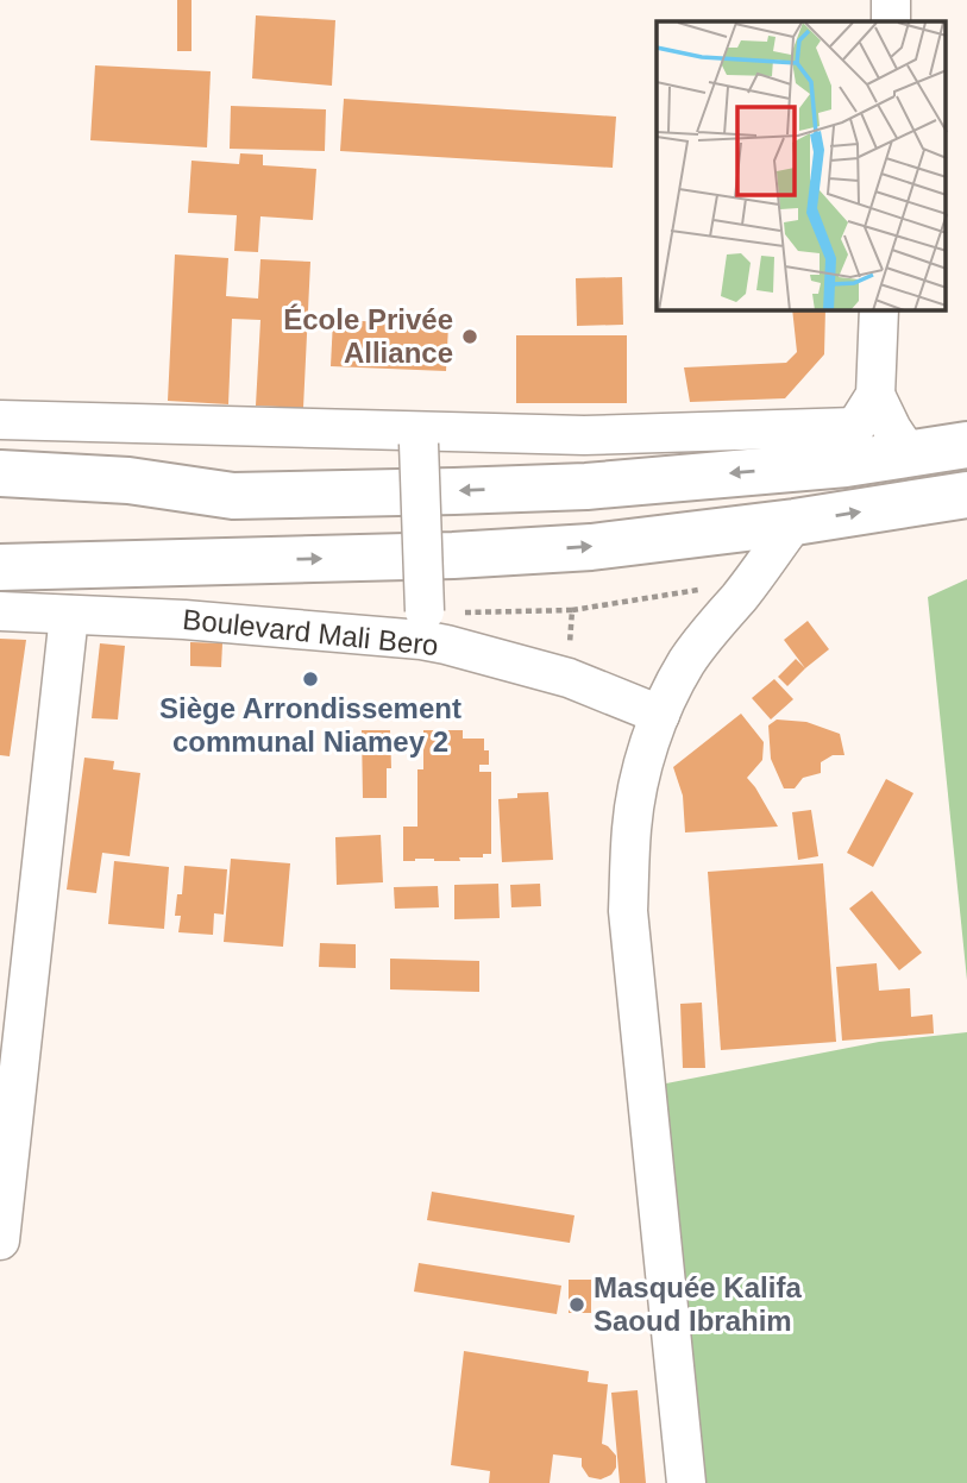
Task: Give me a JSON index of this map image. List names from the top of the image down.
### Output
{
  "streets": {
    "main road": ["Boulevard Mali Bero"]
  },
  "places": ["École Privée Alliance", "Siège Arrondissement communal Niamey 2", "Masquée Kalifa Saoud Ibrahim"]
}
